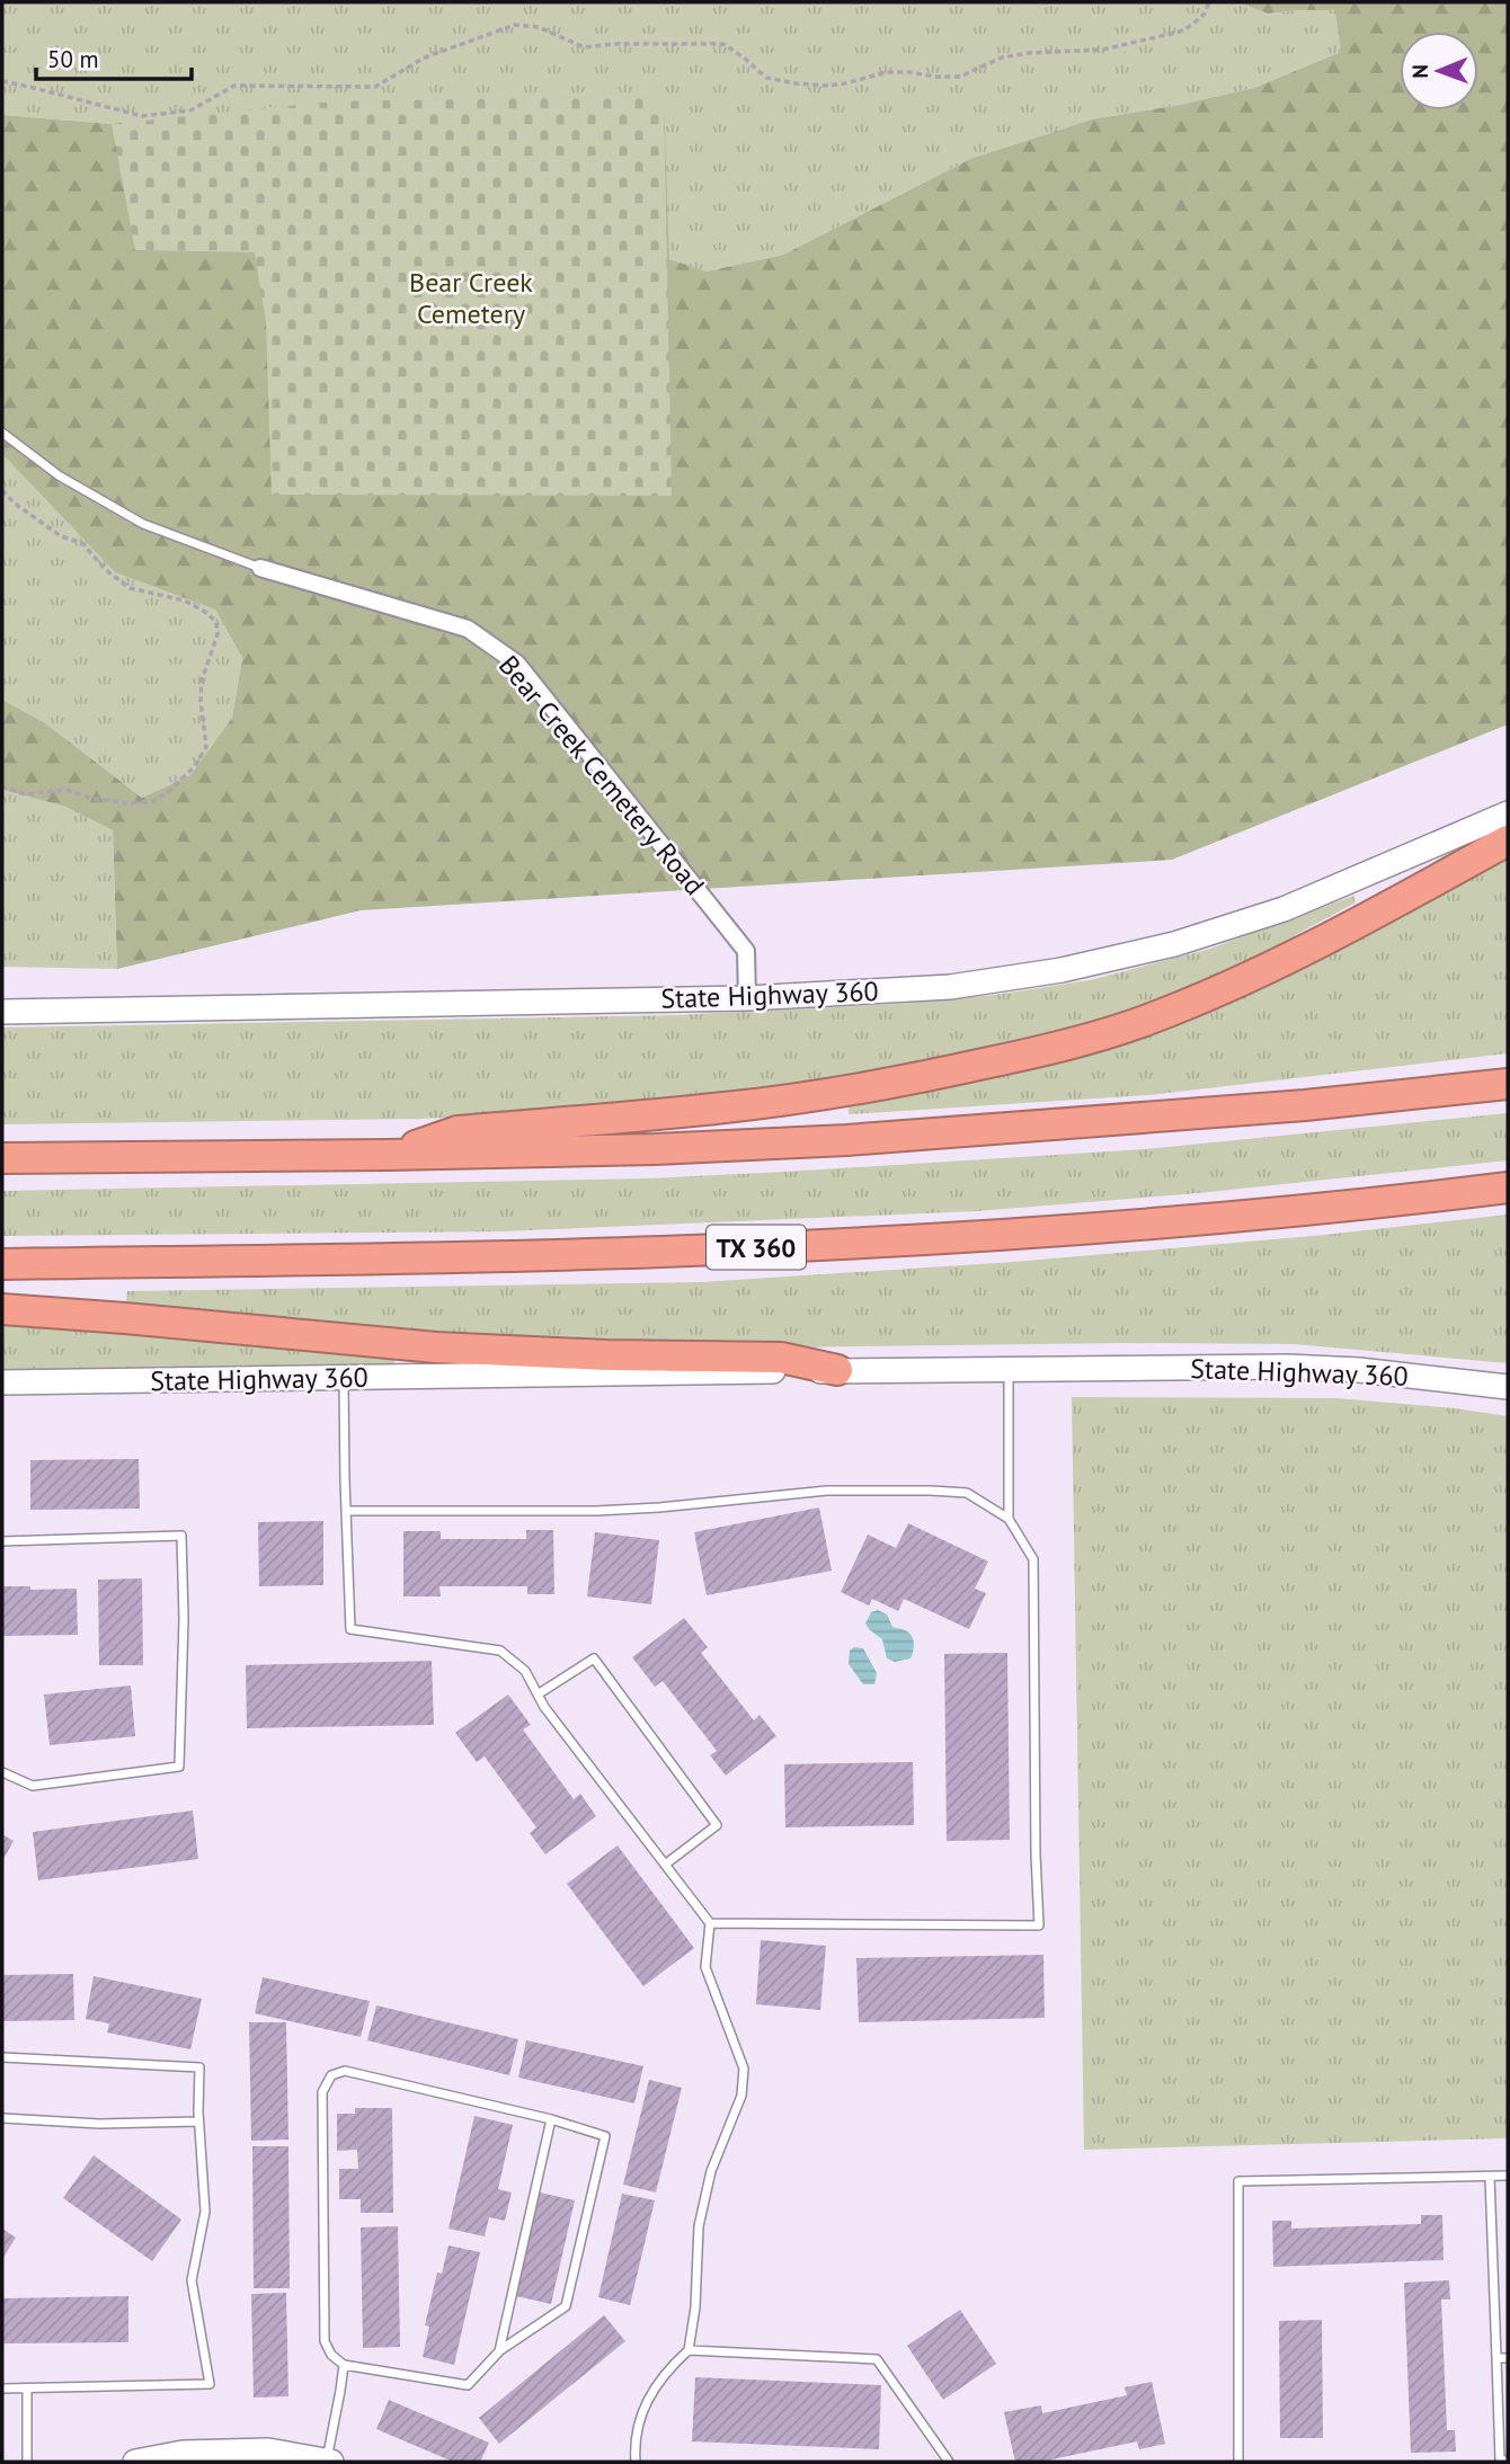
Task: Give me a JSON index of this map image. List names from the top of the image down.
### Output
{
  "streets": {
    "highway": ["TX 360"],
    "main road": ["State Highway 360"],
    "street": ["Bear Creek Cemetery Road"]
  },
  "crossings": [
    ["Bear Creek Cemetery Road", "State Highway 360"]
  ],
  "parks": ["Bear Creek Cemetery"],
  "scale_bar": "50 m",
  "north": "left"
}
